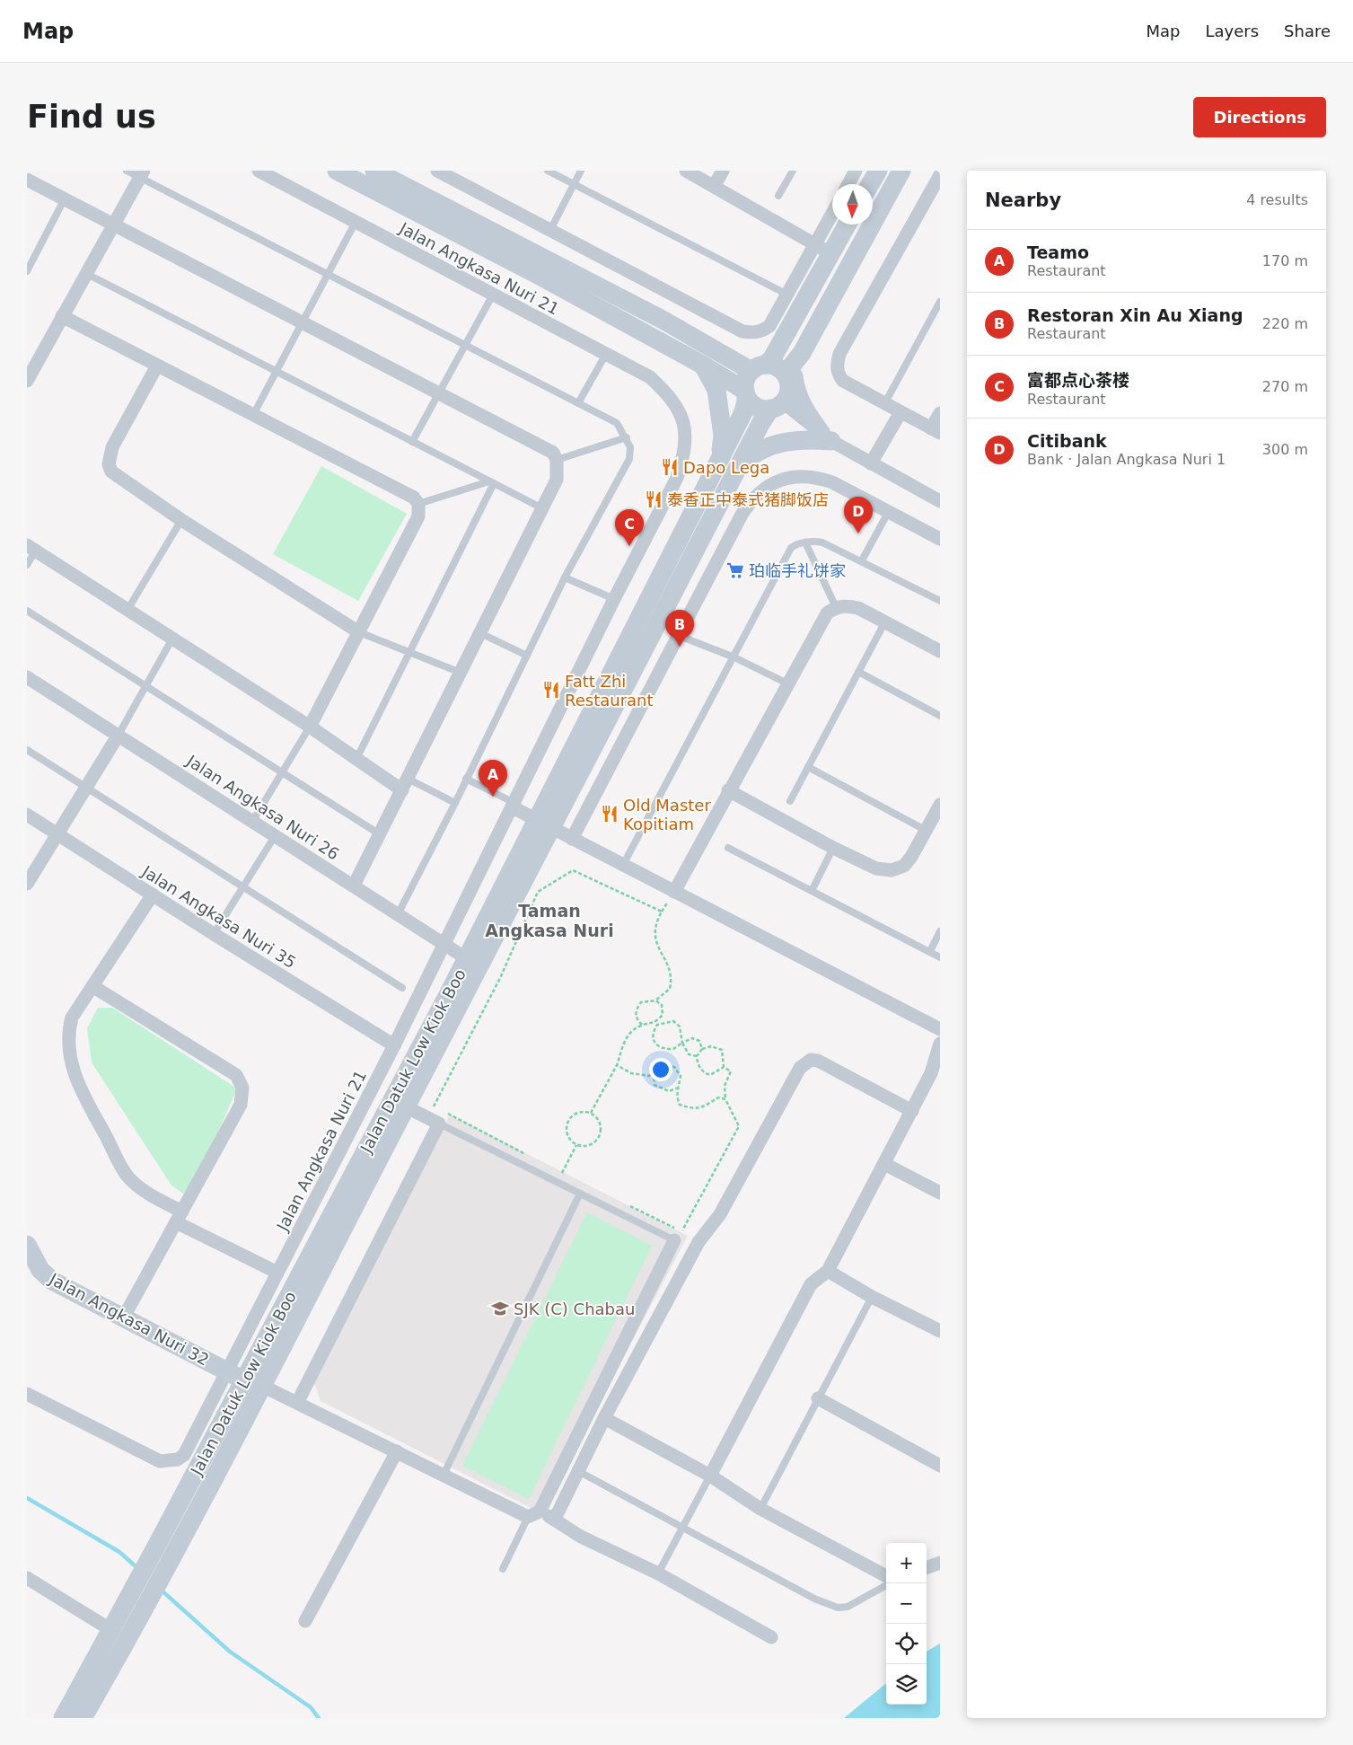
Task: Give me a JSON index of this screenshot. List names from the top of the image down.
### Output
{
  "streets": {
    "main road": ["Jalan Datuk Low Kiok Boo", "Jalan Angkasa Nuri 32"],
    "street": ["Jalan Angkasa Nuri 21", "Jalan Angkasa Nuri 26", "Jalan Angkasa Nuri 35"]
  },
  "crossings": [
    ["Jalan Angkasa Nuri 21", "Jalan Angkasa Nuri 26"],
    ["Jalan Angkasa Nuri 21", "Jalan Angkasa Nuri 35"],
    ["Jalan Angkasa Nuri 21", "Jalan Angkasa Nuri 32"],
    ["Jalan Angkasa Nuri 26", "Jalan Datuk Low Kiok Boo"],
    ["Jalan Datuk Low Kiok Boo", "Jalan Angkasa Nuri 32"]
  ],
  "districts": ["Taman Angkasa Nuri"],
  "places": {
    "restaurant": [
      "Dapo Lega",
      "泰香正中泰式猪脚饭店",
      "Fatt Zhi Restaurant",
      "Old Master Kopitiam"
    ],
    "supermarket": ["珀临手礼饼家"],
    "school or university": ["SJK (C) Chabau"]
  },
  "north": "bottom",
  "page": {
    "header": "Map",
    "nav": ["Map", "Layers", "Share"],
    "buttons": "Directions",
    "title": "Find us",
    "heading": ["Nearby", "4 results"],
    "list": [
      {
        "mark": "A",
        "name": "Teamo",
        "note": "Restaurant",
        "value": "170 m"
      },
      {
        "mark": "B",
        "name": "Restoran Xin Au Xiang",
        "note": "Restaurant",
        "value": "220 m"
      },
      {
        "mark": "C",
        "name": "富都点心茶楼",
        "note": "Restaurant",
        "value": "270 m"
      },
      {
        "mark": "D",
        "name": "Citibank",
        "note": "Bank · Jalan Angkasa Nuri 1",
        "value": "300 m"
      }
    ],
    "pins": [
      "D",
      "C",
      "B",
      "A"
    ],
    "map_buttons": ["+", "−"]
  }
}
